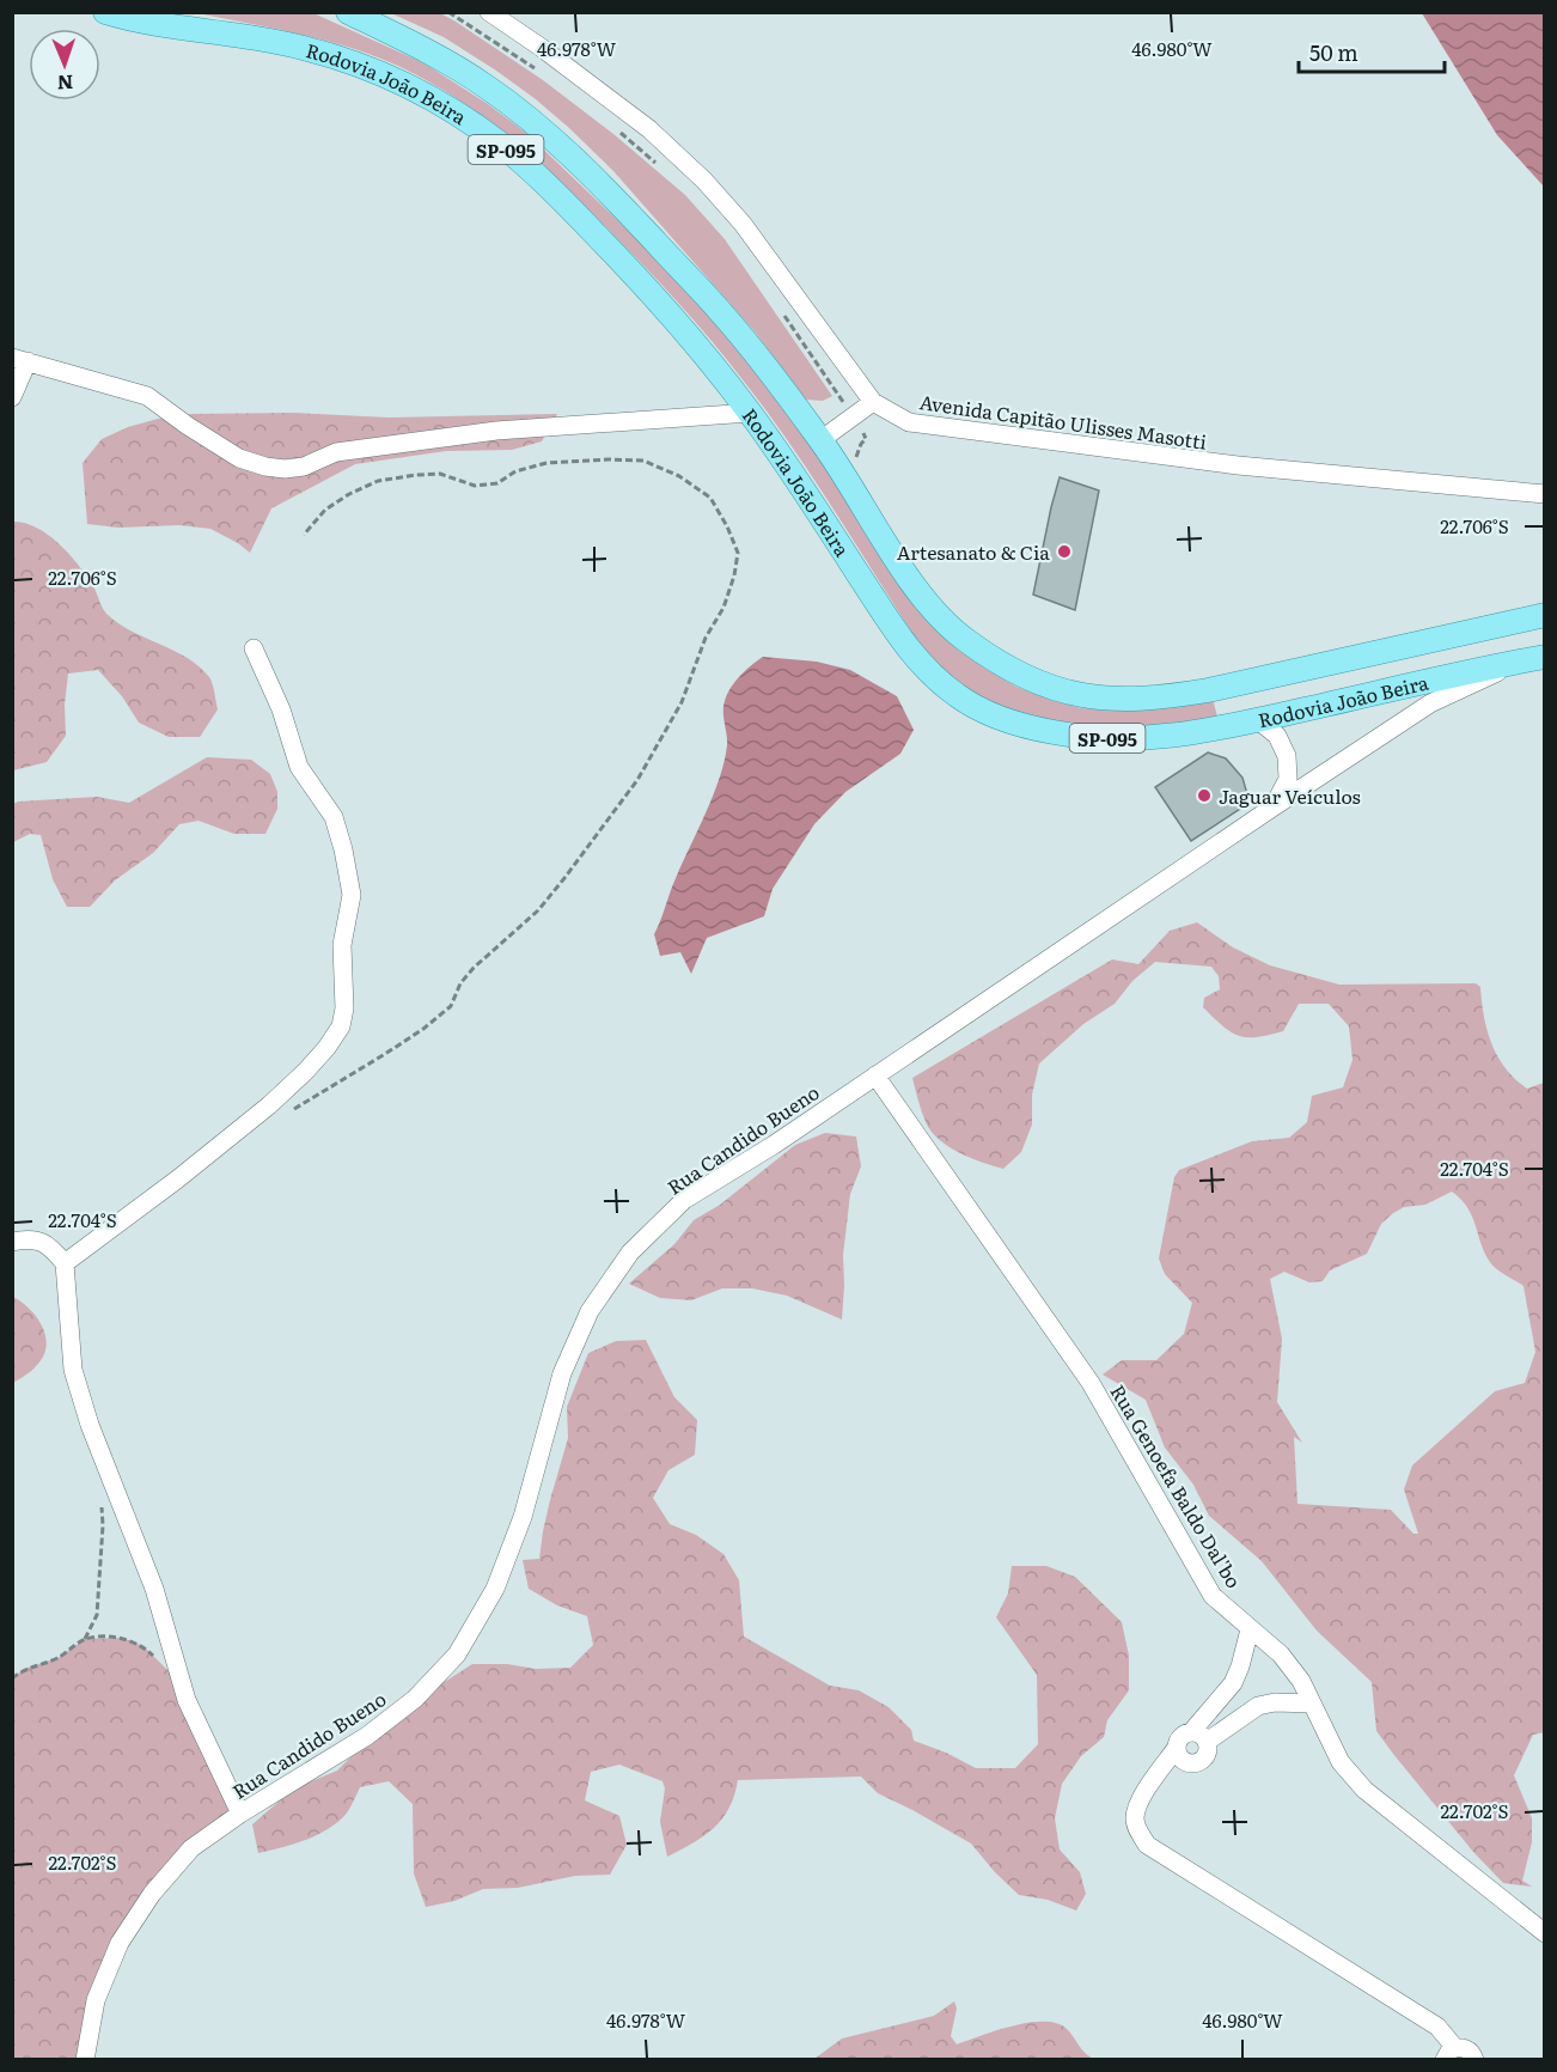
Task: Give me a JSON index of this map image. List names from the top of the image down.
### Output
{
  "streets": {
    "main road": ["Rodovia João Beira", "SP-095"],
    "street": ["Avenida Capitão Ulisses Masotti", "Rua Candido Bueno", "Rua Genoefa Baldo Dal'bo"]
  },
  "crossings": [
    ["Rodovia João Beira", "Rua Candido Bueno"],
    ["Rua Candido Bueno", "Rua Genoefa Baldo Dal'bo"]
  ],
  "places": ["Artesanato & Cia", "Jaguar Veículos"],
  "scale_bar": "50 m",
  "north": "bottom",
  "coordinates": [
    "46.978°W",
    "46.980°W",
    "22.706°S",
    "22.704°S",
    "22.702°S"
  ]
}
